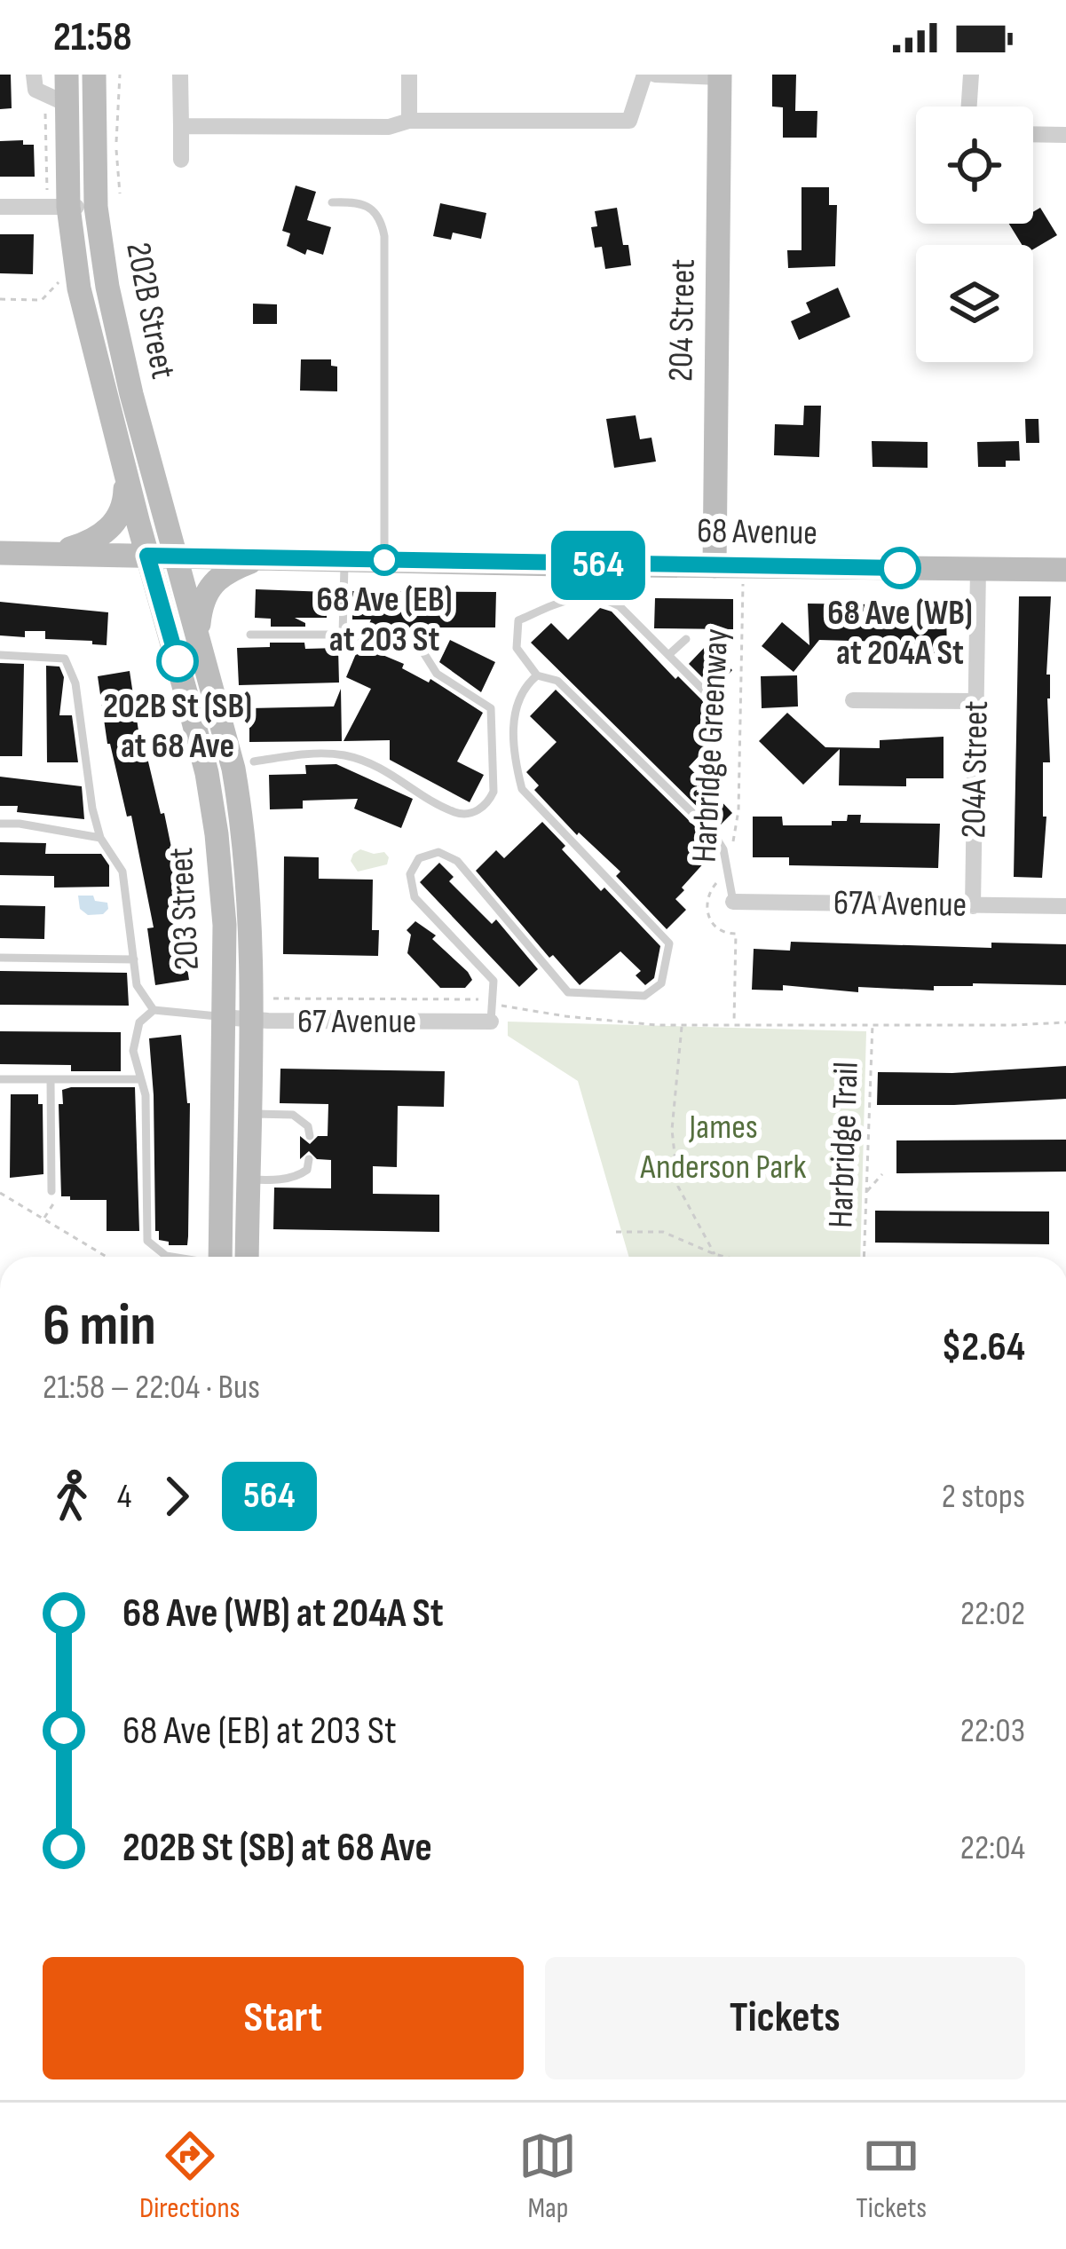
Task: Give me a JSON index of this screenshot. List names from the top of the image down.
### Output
{
  "streets": {
    "main road": [
      "202B Street",
      "204 Street",
      "68 Avenue",
      "203 Street"
    ],
    "street": ["204A Street", "67A Avenue", "67 Avenue"],
    "path": ["Harbridge Greenway", "Harbridge Trail"]
  },
  "crossings": [
    ["202B Street", "68 Avenue"],
    ["202B Street", "203 Street"],
    ["204 Street", "68 Avenue"],
    ["68 Avenue", "Harbridge Greenway"],
    ["68 Avenue", "204A Street"],
    ["68 Avenue", "203 Street"],
    ["204A Street", "67A Avenue"],
    ["203 Street", "67 Avenue"]
  ],
  "parks": ["James Anderson Park"],
  "places": ["68 Ave (EB) at 203 St", "68 Ave (WB) at 204A St", "202B St (SB) at 68 Ave"],
  "lines": ["bus line 564"],
  "page": {
    "status": "21:58",
    "on_map": "564",
    "heading": ["6 min", "21:58 – 22:04 · Bus", "$2.64"],
    "legs": ["4", "564", "2 stops"],
    "list": [
      {
        "name": "68 Ave (WB) at 204A St",
        "value": "22:02"
      },
      {
        "name": "68 Ave (EB) at 203 St",
        "value": "22:03"
      },
      {
        "name": "202B St (SB) at 68 Ave",
        "value": "22:04"
      }
    ],
    "buttons": ["Start", "Tickets"],
    "tabs": ["Directions", "Map", "Tickets"]
  }
}
